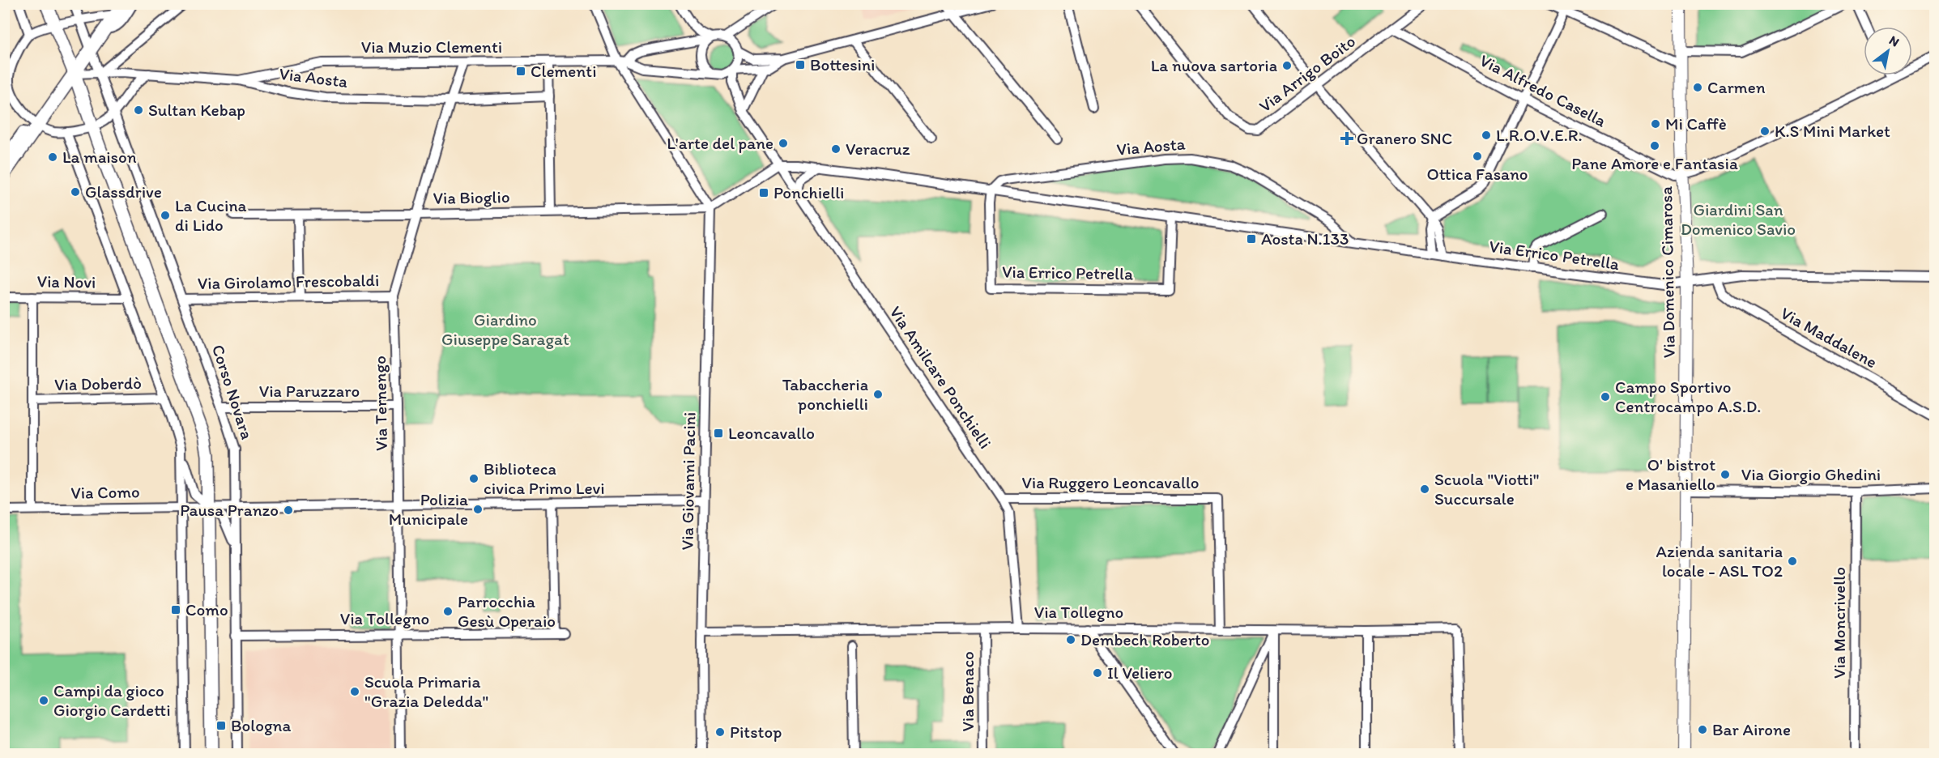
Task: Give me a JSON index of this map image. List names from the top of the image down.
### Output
{
  "streets": {
    "street": [
      "Via Muzio Clementi",
      "Via Arrigo Boito",
      "Via Aosta",
      "Via Alfredo Casella",
      "Via Bioglio",
      "Via Errico Petrella",
      "Via Domenico Cimarosa",
      "Via Novi",
      "Via Girolamo Frescobaldi",
      "Via Maddalene",
      "Via Amilcare Ponchielli",
      "Via Doberdò",
      "Via Paruzzaro",
      "Corso Novara",
      "Via Ternengo",
      "Via Giorgio Ghedini",
      "Via Giovanni Pacini",
      "Via Ruggero Leoncavallo",
      "Via Como",
      "Via Tollegno",
      "Via Moncrivello",
      "Via Benaco"
    ]
  },
  "crossings": [
    ["Via Muzio Clementi", "Via Aosta"],
    ["Via Muzio Clementi", "Via Ternengo"],
    ["Via Arrigo Boito", "Via Alfredo Casella"],
    ["Via Aosta", "Via Errico Petrella"],
    ["Via Aosta", "Corso Novara"],
    ["Via Aosta", "Via Ternengo"],
    ["Via Alfredo Casella", "Via Domenico Cimarosa"],
    ["Via Bioglio", "Via Ternengo"],
    ["Via Bioglio", "Via Giovanni Pacini"],
    ["Via Errico Petrella", "Via Domenico Cimarosa"],
    ["Via Errico Petrella", "Via Maddalene"],
    ["Via Errico Petrella", "Via Amilcare Ponchielli"],
    ["Via Domenico Cimarosa", "Via Giorgio Ghedini"],
    ["Via Girolamo Frescobaldi", "Corso Novara"],
    ["Via Girolamo Frescobaldi", "Via Ternengo"],
    ["Via Amilcare Ponchielli", "Via Ruggero Leoncavallo"],
    ["Via Amilcare Ponchielli", "Via Tollegno"],
    ["Via Paruzzaro", "Corso Novara"],
    ["Via Paruzzaro", "Via Ternengo"],
    ["Corso Novara", "Via Tollegno"],
    ["Via Ternengo", "Via Tollegno"],
    ["Via Giorgio Ghedini", "Via Moncrivello"],
    ["Via Giovanni Pacini", "Via Tollegno"],
    ["Via Ruggero Leoncavallo", "Via Tollegno"],
    ["Via Tollegno", "Via Benaco"]
  ],
  "parks": ["Giardini San Domenico Savio", "Giardino Giuseppe Saragat"],
  "places": {
    "transit": [
      "Bottesini",
      "Clementi",
      "Ponchielli",
      "Aosta N.133",
      "Leoncavallo",
      "Como",
      "Bologna"
    ],
    "other": [
      "La nuova sartoria",
      "Carmen",
      "Sultan Kebap",
      "Mi Caffè",
      "K.S Mini Market",
      "L.R.O.V.E.R.",
      "L'arte del pane",
      "Pane Amore e Fantasia",
      "Veracruz",
      "Ottica Fasano",
      "La maison",
      "Glassdrive",
      "La Cucina di Lido",
      "Tabaccheria ponchielli",
      "Campo Sportivo Centrocampo A.S.D.",
      "O' bistrot e Masaniello",
      "Biblioteca civica Primo Levi",
      "Scuola \"Viotti\" Succursale",
      "Polizia Municipale",
      "Pausa Pranzo",
      "Azienda sanitaria locale - ASL TO2",
      "Parrocchia Gesù Operaio",
      "Dembech Roberto",
      "Il Veliero",
      "Scuola Primaria \"Grazia Deledda\"",
      "Campi da gioco Giorgio Cardetti",
      "Bar Airone",
      "Pitstop"
    ],
    "health": ["Granero SNC"]
  },
  "north": "top right"
}
